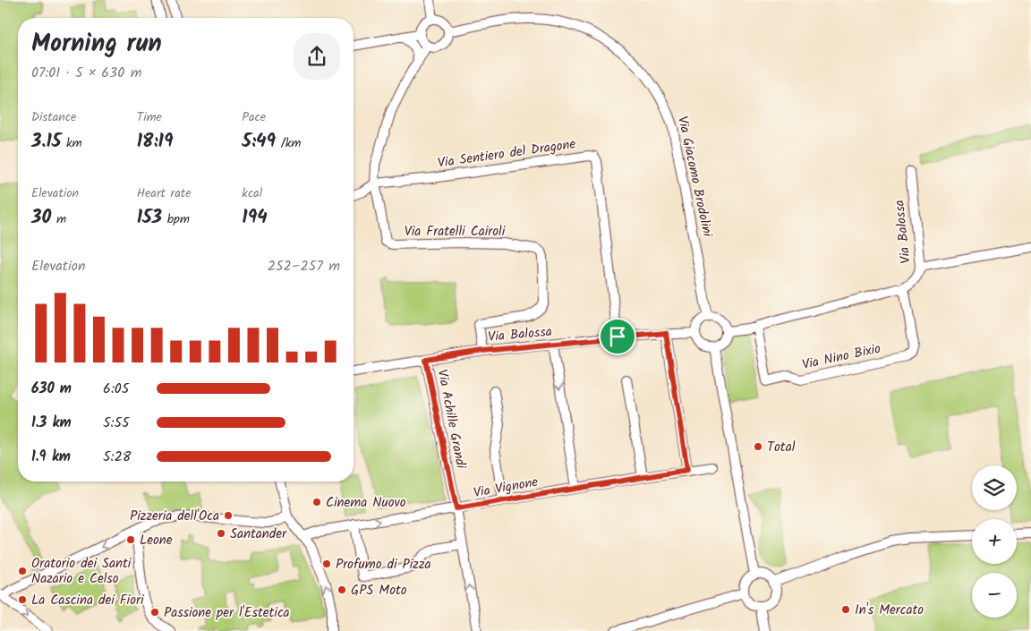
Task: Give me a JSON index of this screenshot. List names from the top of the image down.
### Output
{
  "streets": {
    "street": [
      "Via Sentiero del Dragone",
      "Via Giacomo Brodolini",
      "Via Fratelli Cairoli",
      "Via Balossa",
      "Via Nino Bixio",
      "Via Achille Grandi",
      "Via Vignone"
    ]
  },
  "crossings": [
    ["Via Sentiero del Dragone", "Via Fratelli Cairoli"],
    ["Via Sentiero del Dragone", "Via Balossa"],
    ["Via Giacomo Brodolini", "Via Balossa"],
    ["Via Fratelli Cairoli", "Via Balossa"],
    ["Via Balossa", "Via Nino Bixio"],
    ["Via Balossa", "Via Achille Grandi"],
    ["Via Achille Grandi", "Via Vignone"]
  ],
  "places": [
    "Total",
    "Cinema Nuovo",
    "Pizzeria dell'Oca",
    "Santander",
    "Leone",
    "Profumo di Pizza",
    "Oratorio dei Santi Nazario e Celso",
    "GPS Moto",
    "La Cascina dei Fiori",
    "In's Mercato",
    "Passione per l'Estetica"
  ],
  "page": {
    "heading": ["Morning run", "07:01 · 5 × 630 m"],
    "stats": [
      ["Distance", "3.15 km"],
      ["Time", "18:19"],
      ["Pace", "5:49 /km"],
      ["Elevation", "30 m"],
      ["Heart rate", "153 bpm"],
      ["kcal", "194"]
    ],
    "chart": ["Elevation", "252–257 m"],
    "list": [
      {
        "name": "630 m",
        "note": "6:05"
      },
      {
        "name": "1.3 km",
        "note": "5:55"
      },
      {
        "name": "1.9 km",
        "note": "5:28"
      }
    ],
    "map_buttons": ["+", "−"]
  }
}
